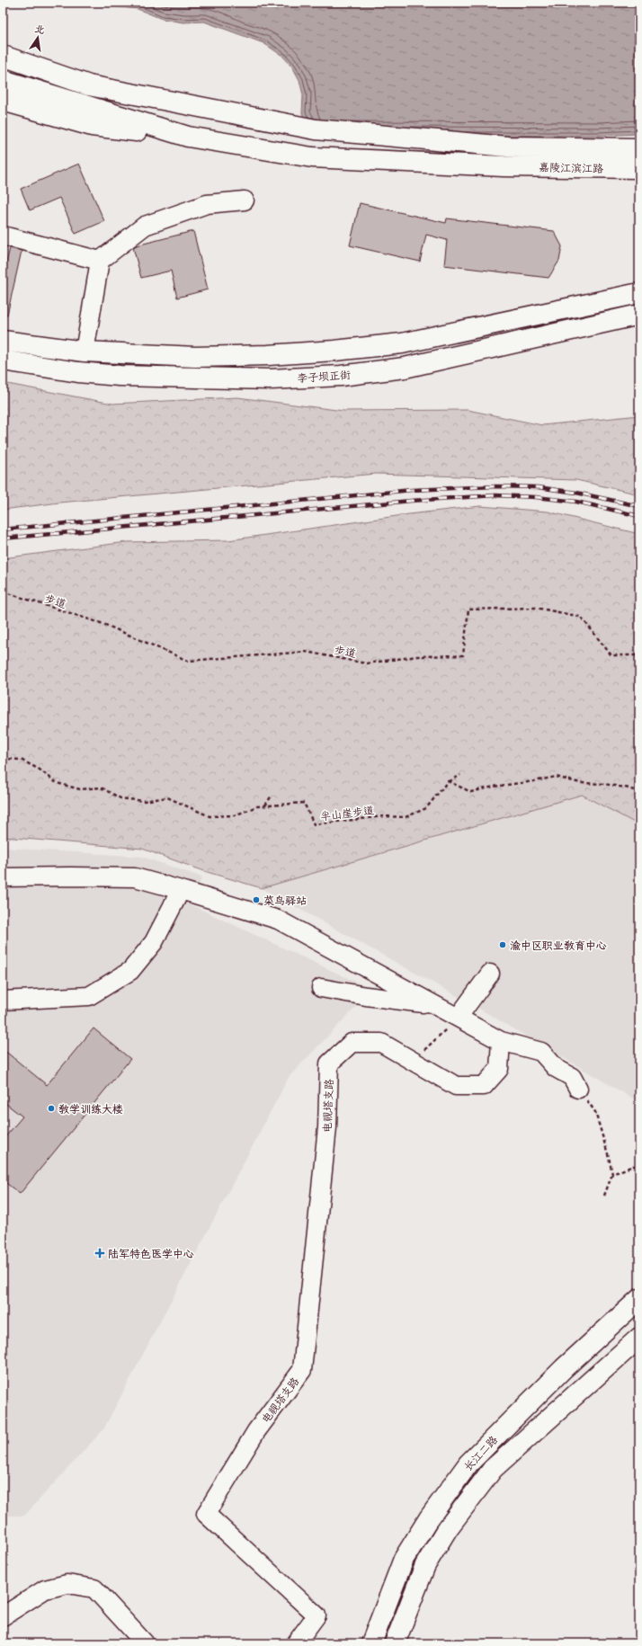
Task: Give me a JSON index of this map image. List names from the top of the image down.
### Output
{
  "streets": {
    "main road": ["嘉陵江滨江路", "李子坝正街", "长江二路"],
    "street": ["电视塔支路"],
    "path": ["步道", "半山崖步道"]
  },
  "places": {
    "other": ["菜鸟驿站", "渝中区职业教育中心", "教学训练大楼"],
    "health": ["陆军特色医学中心"]
  },
  "north": "top"
}
